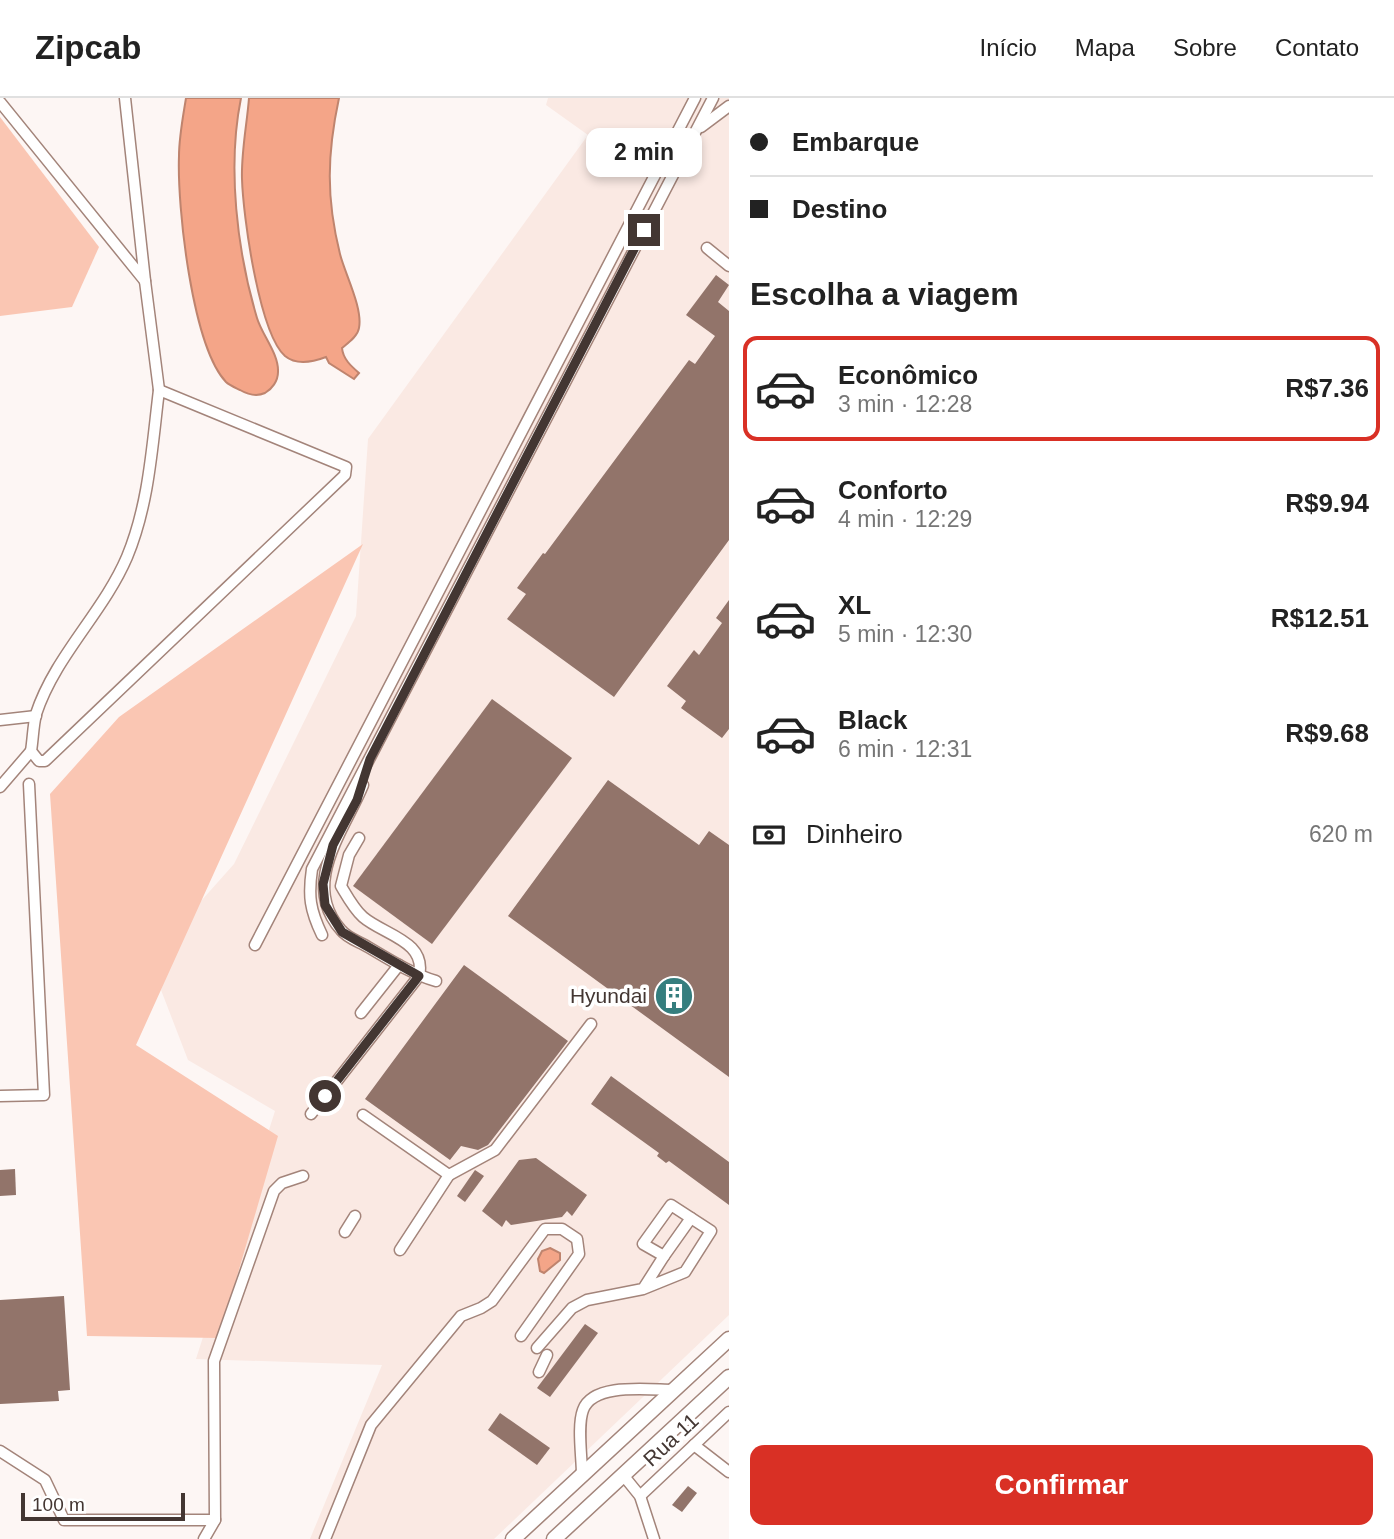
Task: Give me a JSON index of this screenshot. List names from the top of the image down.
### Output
{
  "streets": {
    "street": ["Rua 11"]
  },
  "places": {
    "building": ["Hyundai"]
  },
  "scale_bar": "100 m",
  "page": {
    "header": "Zipcab",
    "nav": [
      "Início",
      "Mapa",
      "Sobre",
      "Contato"
    ],
    "banner": ["Embarque", "Destino"],
    "bubble": "2 min",
    "heading": "Escolha a viagem",
    "list": [
      {
        "name": "Econômico",
        "note": "3 min · 12:28",
        "value": "R$7.36"
      },
      {
        "name": "Conforto",
        "note": "4 min · 12:29",
        "value": "R$9.94"
      },
      {
        "name": "XL",
        "note": "5 min · 12:30",
        "value": "R$12.51"
      },
      {
        "name": "Black",
        "note": "6 min · 12:31",
        "value": "R$9.68"
      }
    ],
    "pay": ["Dinheiro", "620 m"],
    "buttons": "Confirmar",
    "scale": "100 m"
  }
}
